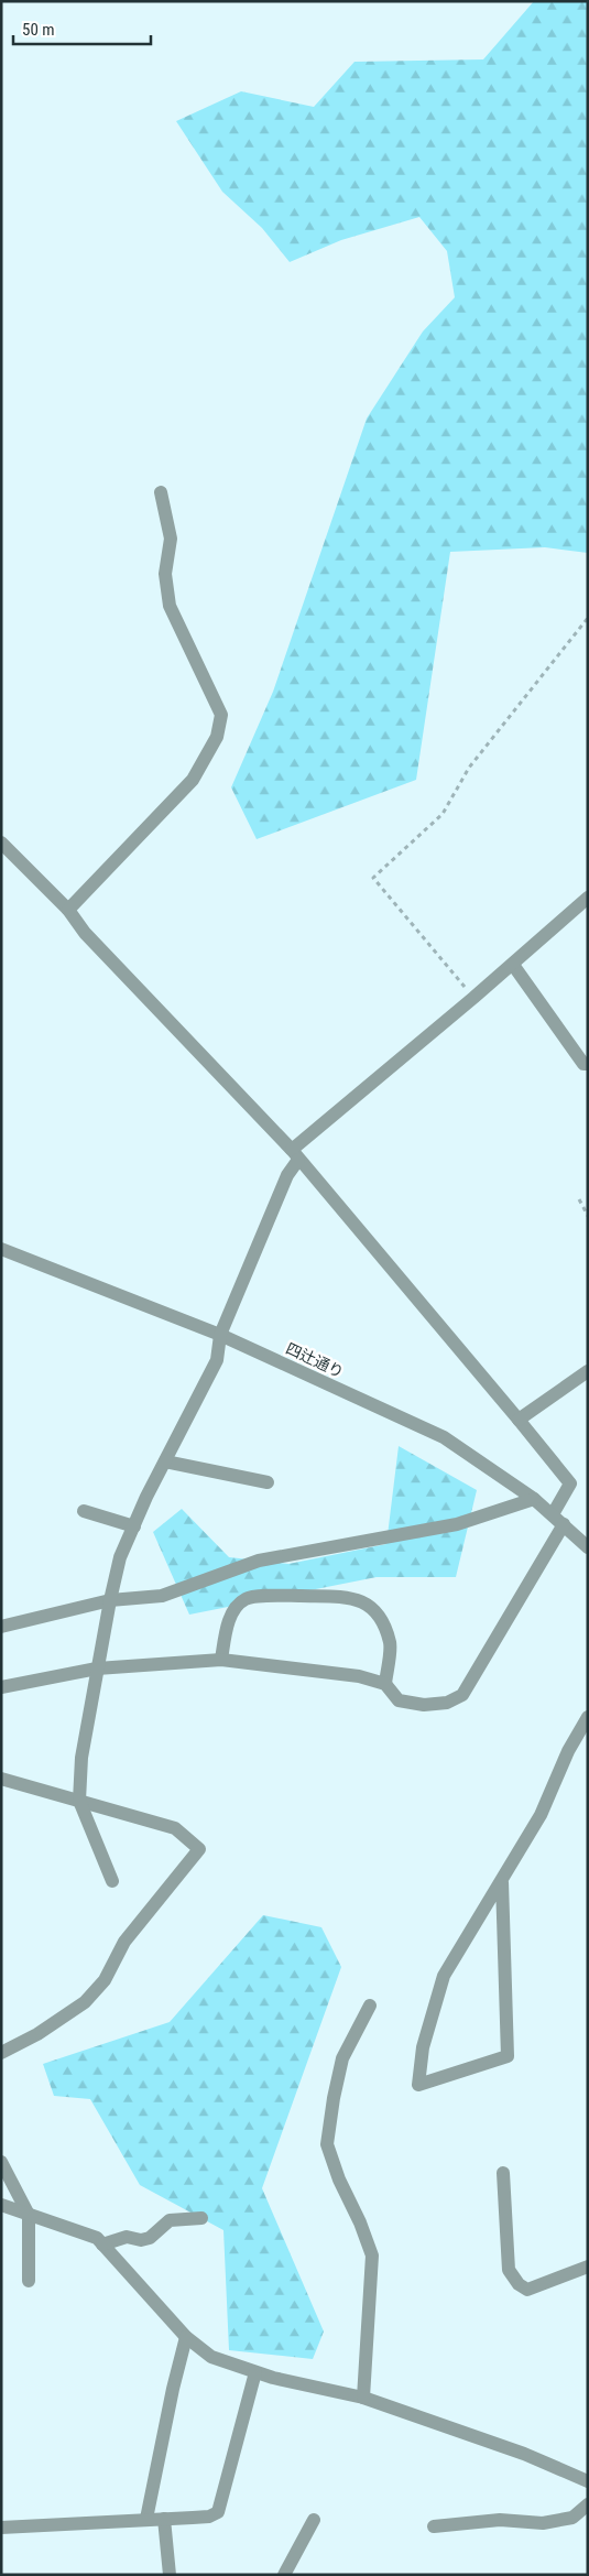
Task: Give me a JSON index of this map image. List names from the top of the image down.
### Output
{
  "streets": {
    "street": ["四辻通り"]
  },
  "scale_bar": "50 m"
}
